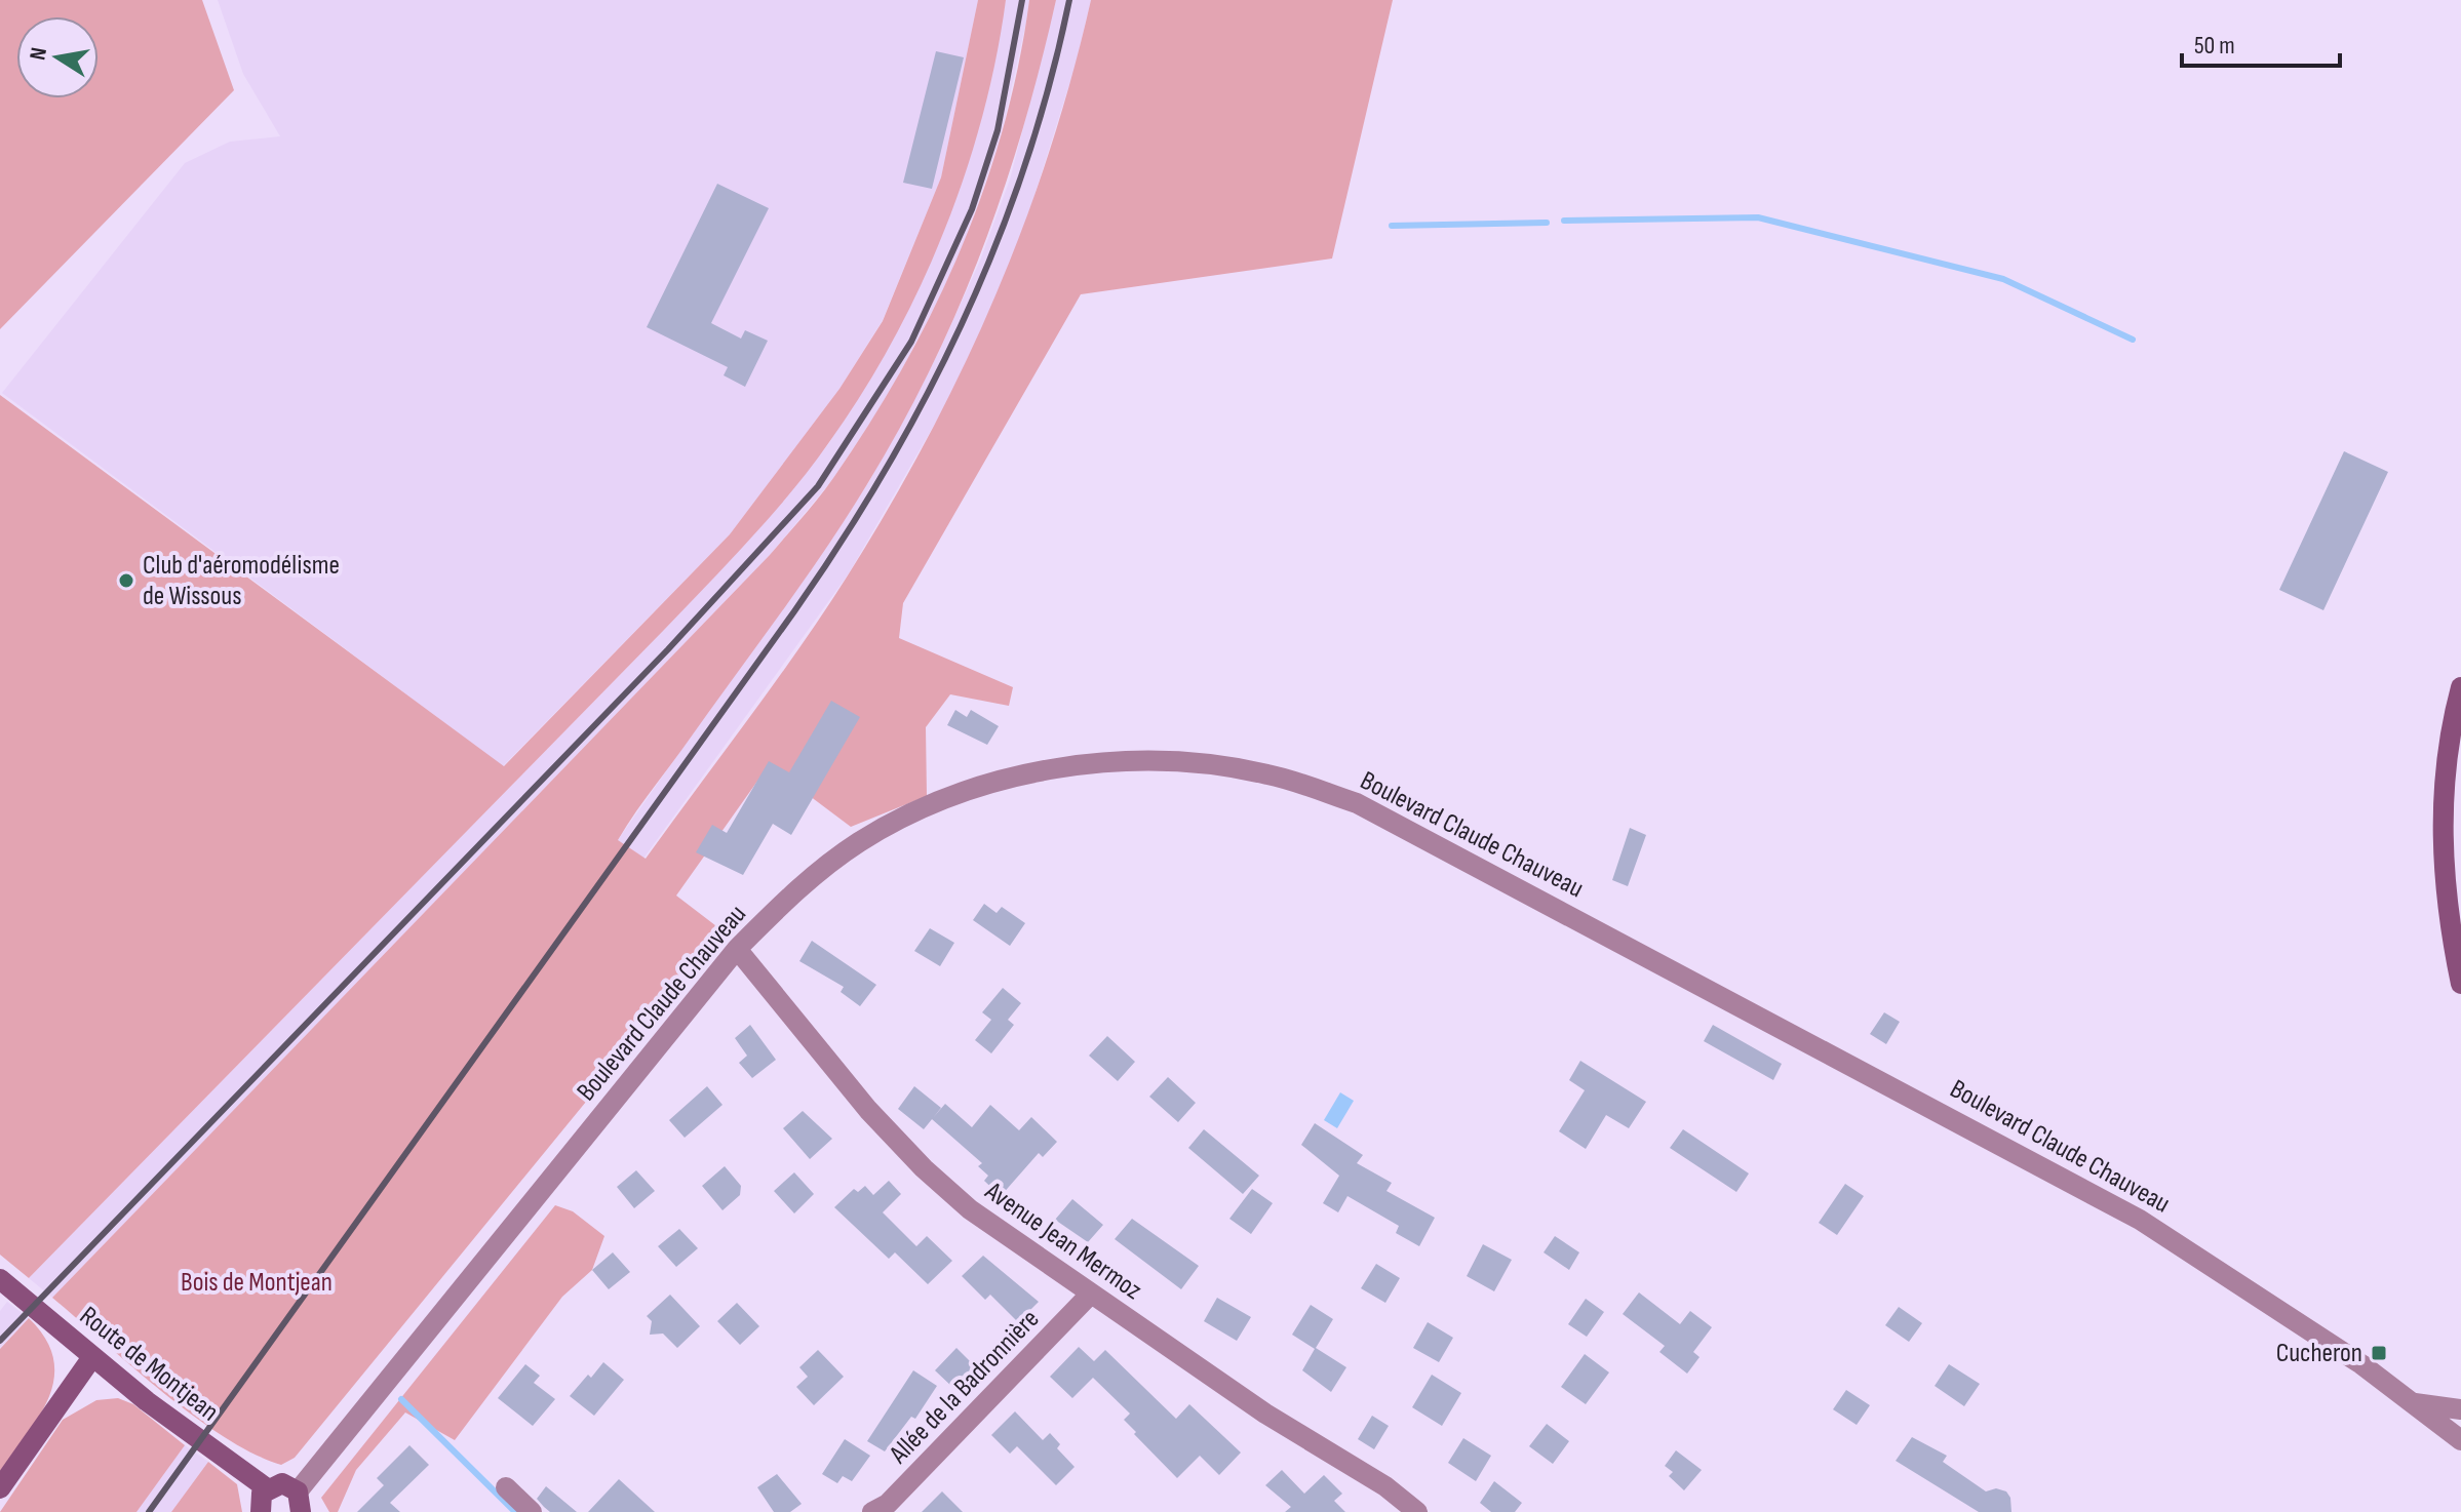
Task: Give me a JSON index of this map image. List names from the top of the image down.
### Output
{
  "streets": {
    "street": [
      "Boulevard Claude Chauveau",
      "Avenue Jean Mermoz",
      "Route de Montjean",
      "Allée de la Badronnière"
    ]
  },
  "crossings": [
    ["Boulevard Claude Chauveau", "Avenue Jean Mermoz"],
    ["Avenue Jean Mermoz", "Allée de la Badronnière"]
  ],
  "parks": ["Bois de Montjean"],
  "places": {
    "other": ["Club d'aéromodélisme de Wissous"],
    "transit": ["Cucheron"]
  },
  "scale_bar": "50 m",
  "north": "left"
}
